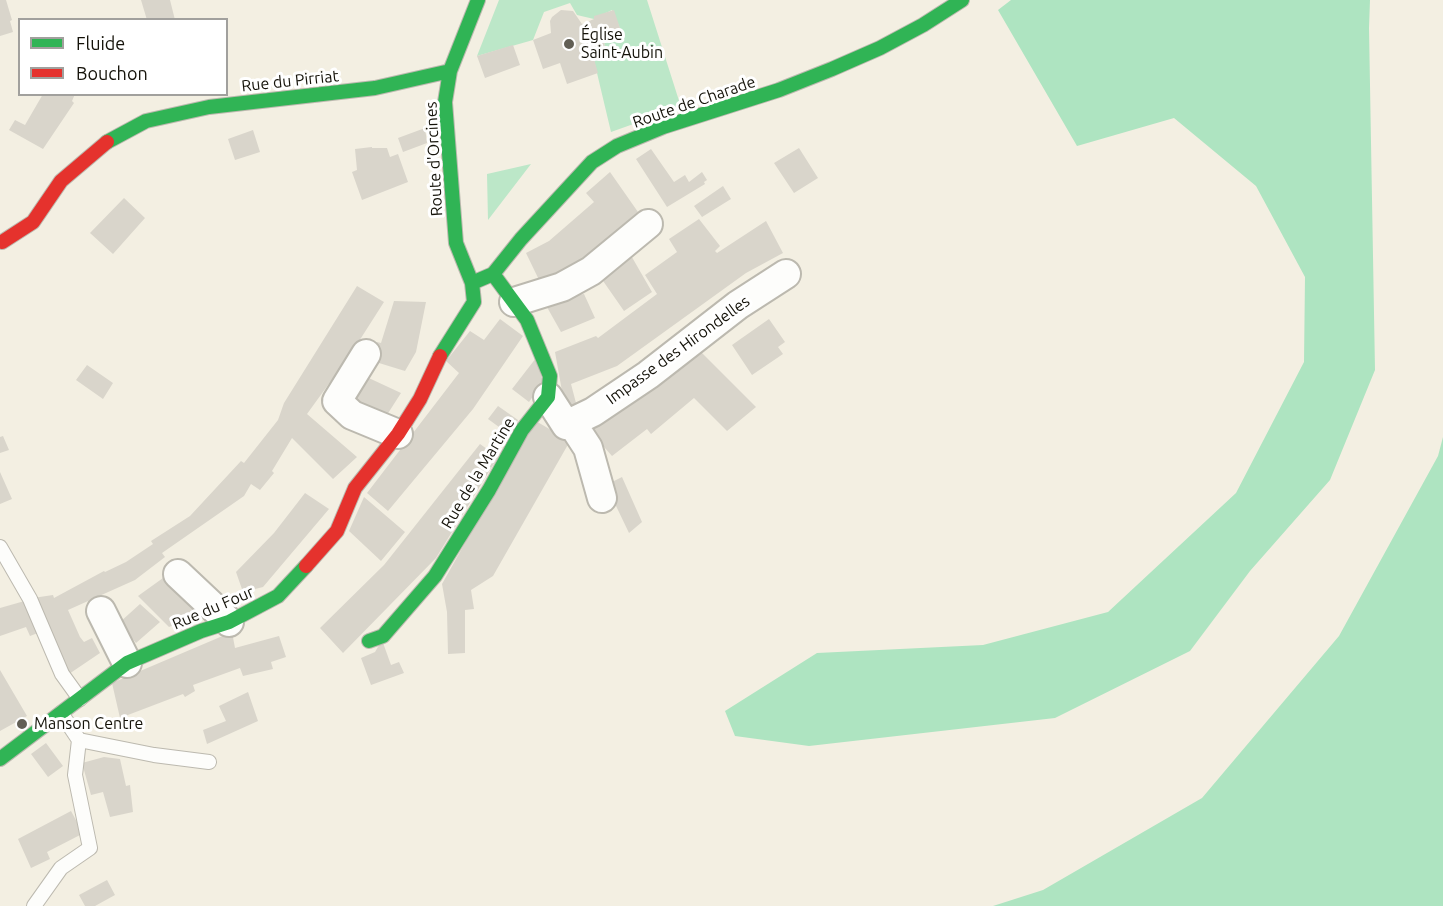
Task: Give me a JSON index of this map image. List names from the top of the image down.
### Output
{
  "streets": {
    "street": [
      "Rue du Pirriat",
      "Route de Charade",
      "Route d'Orcines",
      "Impasse des Hirondelles",
      "Rue de la Martine",
      "Rue du Four"
    ]
  },
  "crossings": [
    ["Rue du Pirriat", "Route d'Orcines"],
    ["Route de Charade", "Route d'Orcines"],
    ["Route de Charade", "Rue du Four"],
    ["Route d'Orcines", "Rue du Four"]
  ],
  "places": ["Église Saint-Aubin", "Manson Centre"],
  "legend": ["Fluide", "Bouchon"]
}
